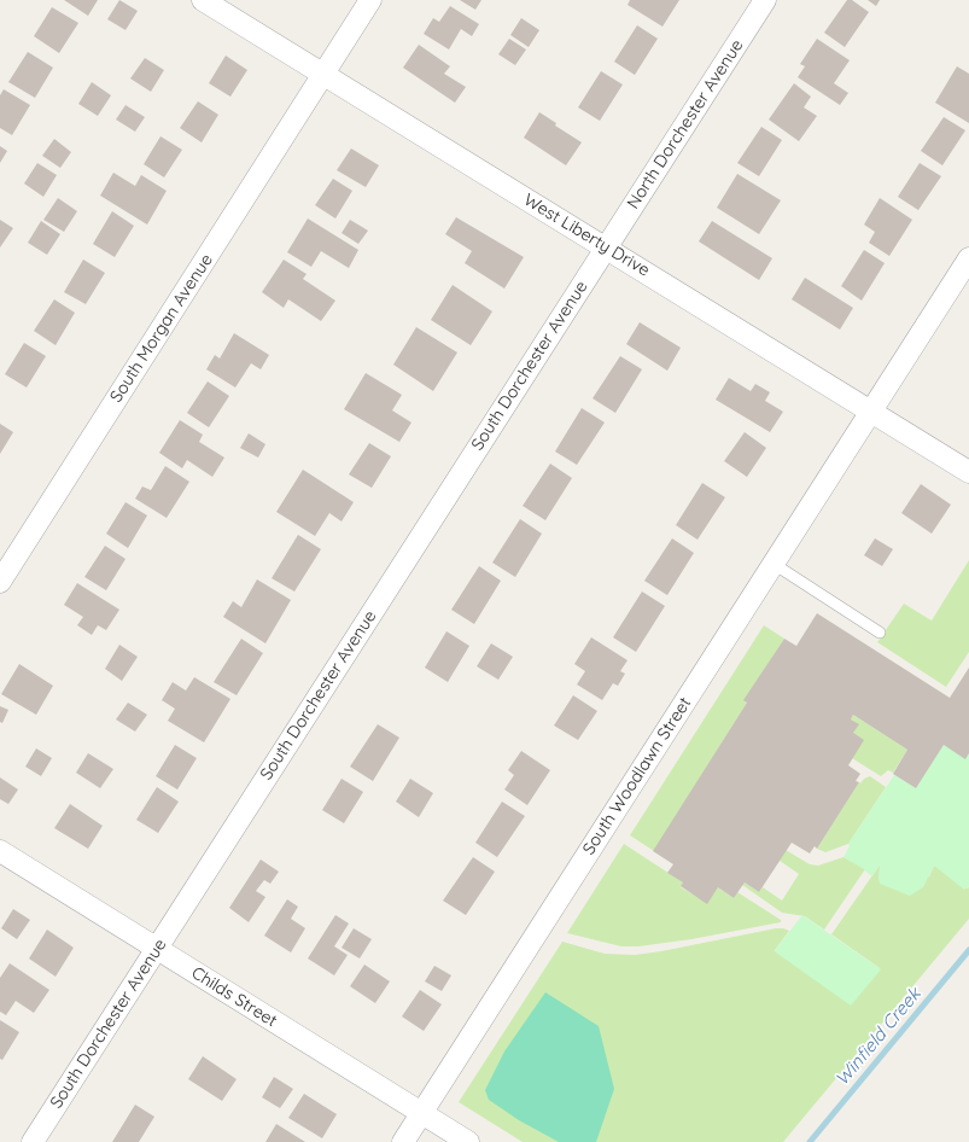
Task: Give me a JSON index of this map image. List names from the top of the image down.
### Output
{
  "streets": {
    "street": [
      "North Dorchester Avenue",
      "West Liberty Drive",
      "South Morgan Avenue",
      "South Dorchester Avenue",
      "South Woodlawn Street",
      "Childs Street"
    ]
  },
  "crossings": [
    ["North Dorchester Avenue", "West Liberty Drive"],
    ["North Dorchester Avenue", "South Dorchester Avenue"],
    ["West Liberty Drive", "South Morgan Avenue"],
    ["West Liberty Drive", "South Dorchester Avenue"],
    ["West Liberty Drive", "South Woodlawn Street"],
    ["South Dorchester Avenue", "Childs Street"],
    ["South Woodlawn Street", "Childs Street"]
  ],
  "water": ["Winfield Creek"]
}
